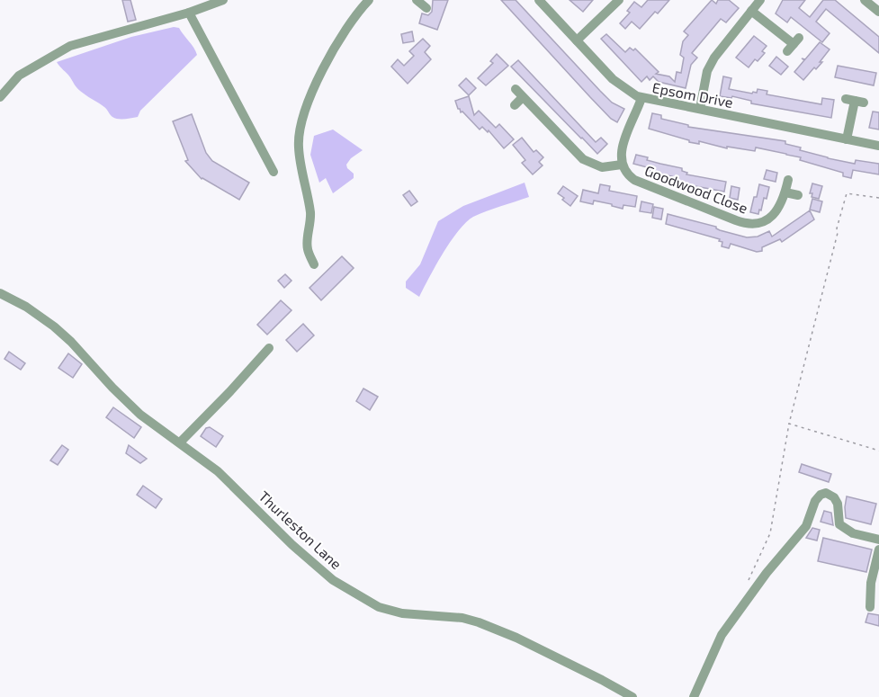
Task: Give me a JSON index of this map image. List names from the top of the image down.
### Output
{
  "streets": {
    "street": ["Epsom Drive", "Goodwood Close", "Thurleston Lane"]
  }
}
